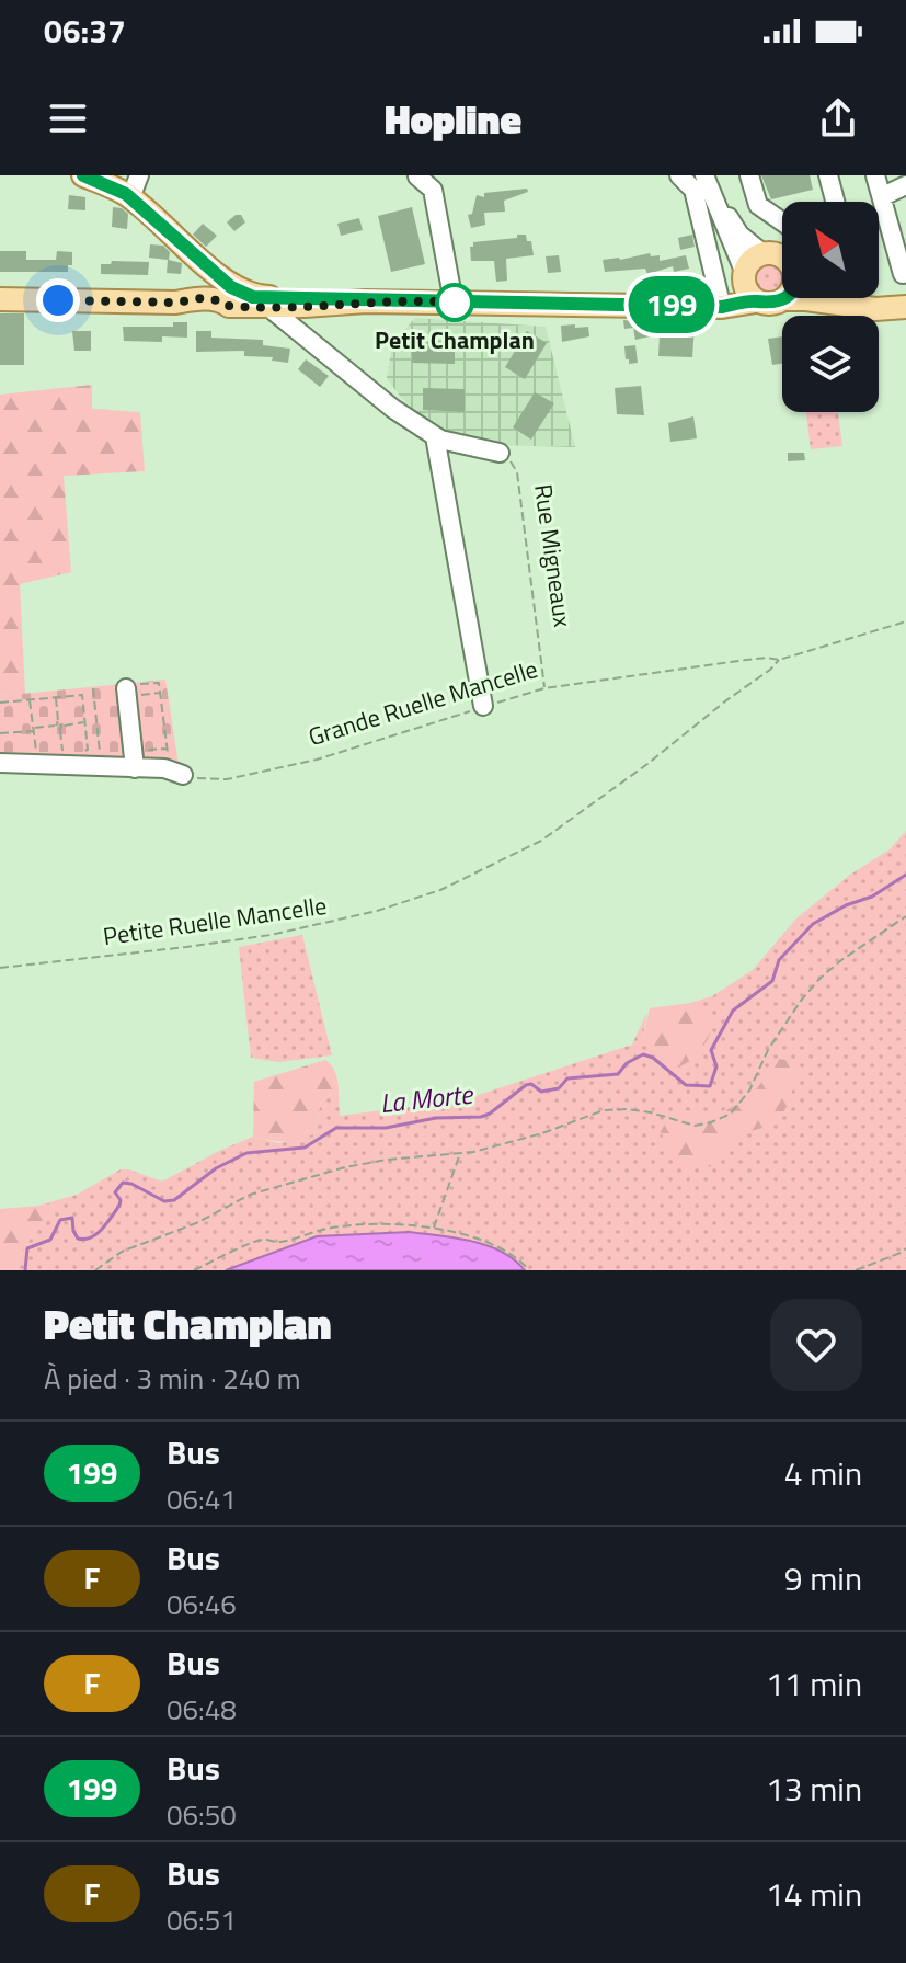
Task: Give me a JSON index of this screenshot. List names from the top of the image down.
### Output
{
  "streets": {
    "path": ["Rue Migneaux", "Grande Ruelle Mancelle", "Petite Ruelle Mancelle"]
  },
  "crossings": [
    ["Rue Migneaux", "Grande Ruelle Mancelle"],
    ["Grande Ruelle Mancelle", "Petite Ruelle Mancelle"]
  ],
  "water": ["La Morte"],
  "places": ["Petit Champlan"],
  "lines": ["bus line 199"],
  "north": "top left",
  "page": {
    "status": "06:37",
    "header": "Hopline",
    "on_map": "199",
    "heading": ["Petit Champlan", "À pied · 3 min · 240 m"],
    "list": [
      {
        "mark": "199",
        "name": "Bus",
        "note": "06:41",
        "value": "4 min"
      },
      {
        "mark": "F",
        "name": "Bus",
        "note": "06:46",
        "value": "9 min"
      },
      {
        "mark": "F",
        "name": "Bus",
        "note": "06:48",
        "value": "11 min"
      },
      {
        "mark": "199",
        "name": "Bus",
        "note": "06:50",
        "value": "13 min"
      },
      {
        "mark": "F",
        "name": "Bus",
        "note": "06:51",
        "value": "14 min"
      }
    ]
  }
}
